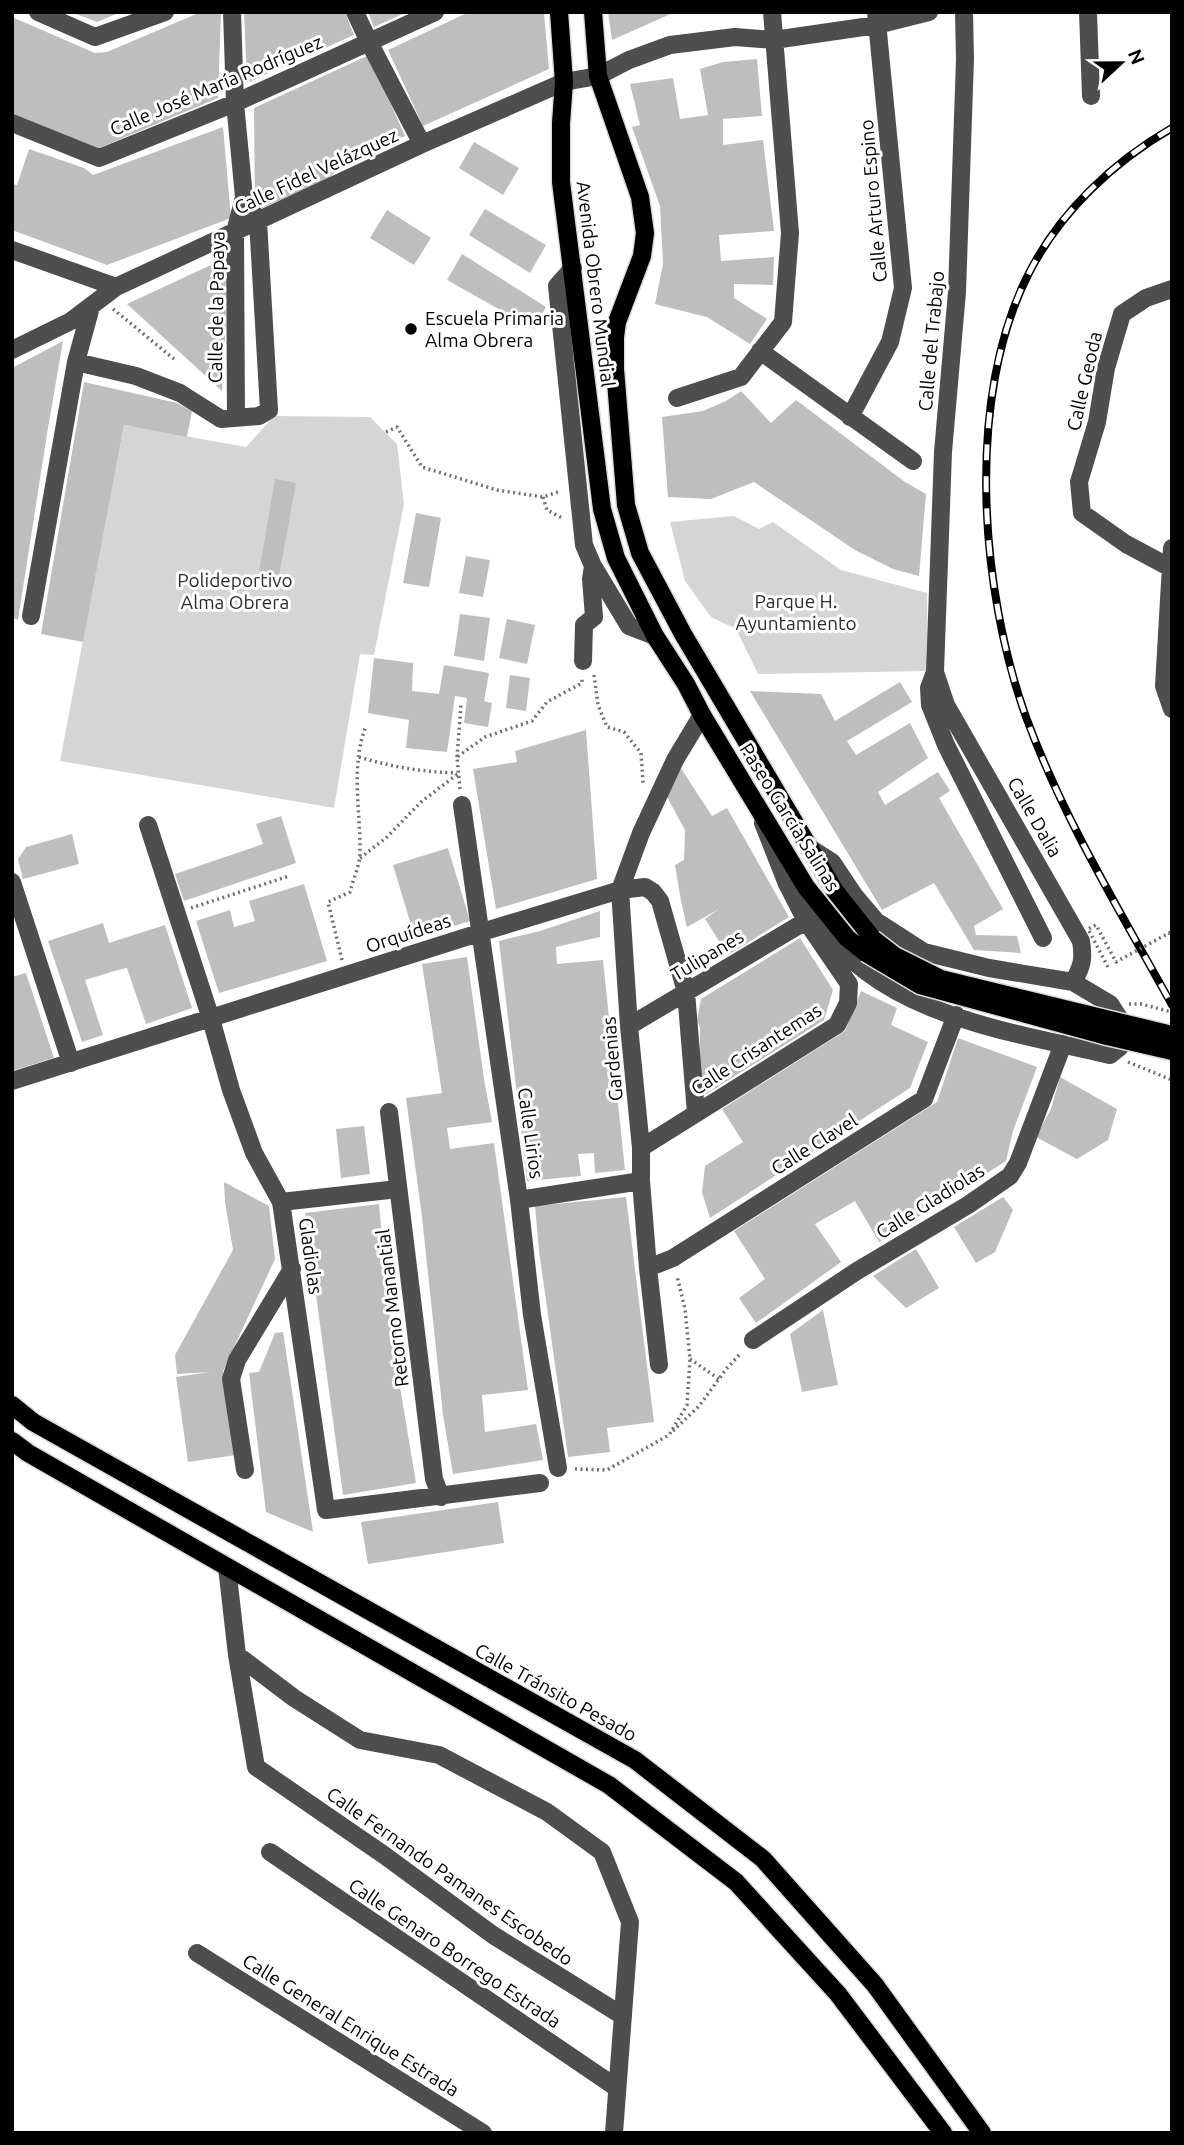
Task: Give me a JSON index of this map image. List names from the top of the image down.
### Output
{
  "streets": {
    "main road": ["Avenida Obrero Mundial", "Paseo García Salinas", "Calle Tránsito Pesado"],
    "street": [
      "Calle José María Rodríguez",
      "Calle Fidel Velázquez",
      "Calle Arturo Espino",
      "Calle de la Papaya",
      "Calle del Trabajo",
      "Calle Geoda",
      "Calle Dalia",
      "Orquídeas",
      "Tulipanes",
      "Calle Crisantemas",
      "Gardenias",
      "Calle Lirios",
      "Calle Clavel",
      "Calle Gladiolas",
      "Gladiolas",
      "Retorno Manantial",
      "Calle Fernando Pamanes Escobedo",
      "Calle Genaro Borrego Estrada",
      "Calle General Enrique Estrada"
    ]
  },
  "crossings": [
    ["Calle José María Rodríguez", "Calle de la Papaya"],
    ["Calle Fidel Velázquez", "Calle Arturo Espino"],
    ["Calle Fidel Velázquez", "Avenida Obrero Mundial"],
    ["Calle Fidel Velázquez", "Calle de la Papaya"],
    ["Avenida Obrero Mundial", "Paseo García Salinas"],
    ["Calle del Trabajo", "Calle Dalia"],
    ["Paseo García Salinas", "Calle Crisantemas"],
    ["Paseo García Salinas", "Gardenias"],
    ["Orquídeas", "Gardenias"],
    ["Orquídeas", "Calle Lirios"],
    ["Orquídeas", "Gladiolas"],
    ["Tulipanes", "Calle Crisantemas"],
    ["Tulipanes", "Gardenias"],
    ["Calle Crisantemas", "Gardenias"],
    ["Gardenias", "Calle Clavel"],
    ["Gladiolas", "Retorno Manantial"]
  ],
  "parks": ["Polideportivo Alma Obrera", "Parque H. Ayuntamiento"],
  "places": ["Escuela Primaria Alma Obrera"],
  "north": "right"
}
